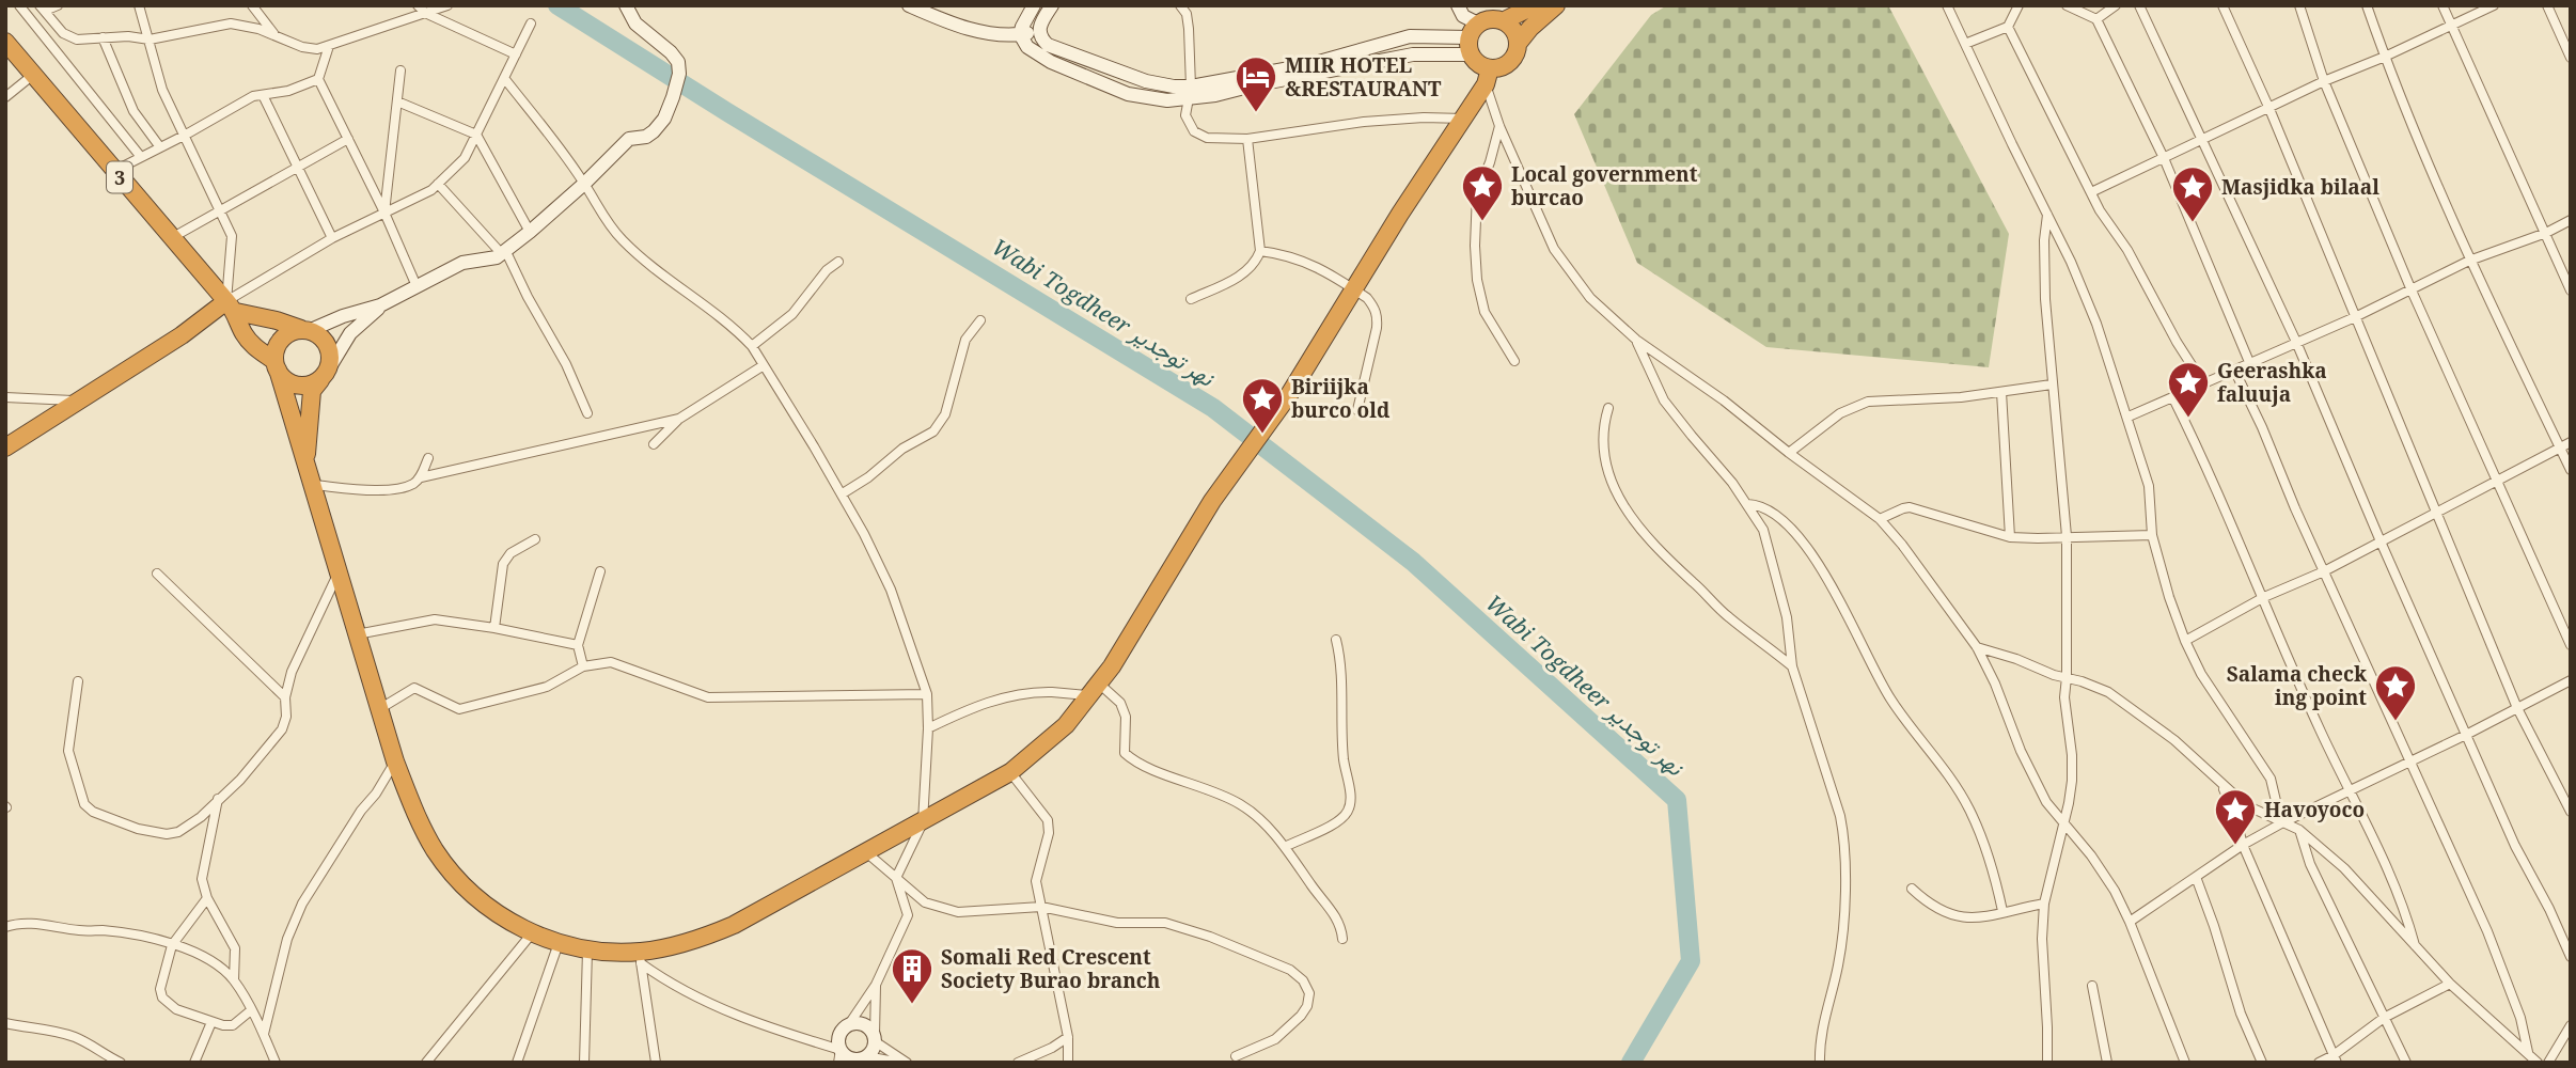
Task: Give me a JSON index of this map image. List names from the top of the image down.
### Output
{
  "streets": {
    "highway": ["3"]
  },
  "water": ["Wabi Togdheer نهر توجدير"],
  "places": {
    "hotel": ["MIIR HOTEL &RESTAURANT"],
    "place": [
      "Local government burcao",
      "Masjidka bilaal",
      "Geerashka faluuja",
      "Biriijka burco old",
      "Salama check ing point",
      "Havoyoco"
    ],
    "building": ["Somali Red Crescent Society Burao branch"]
  }
}
